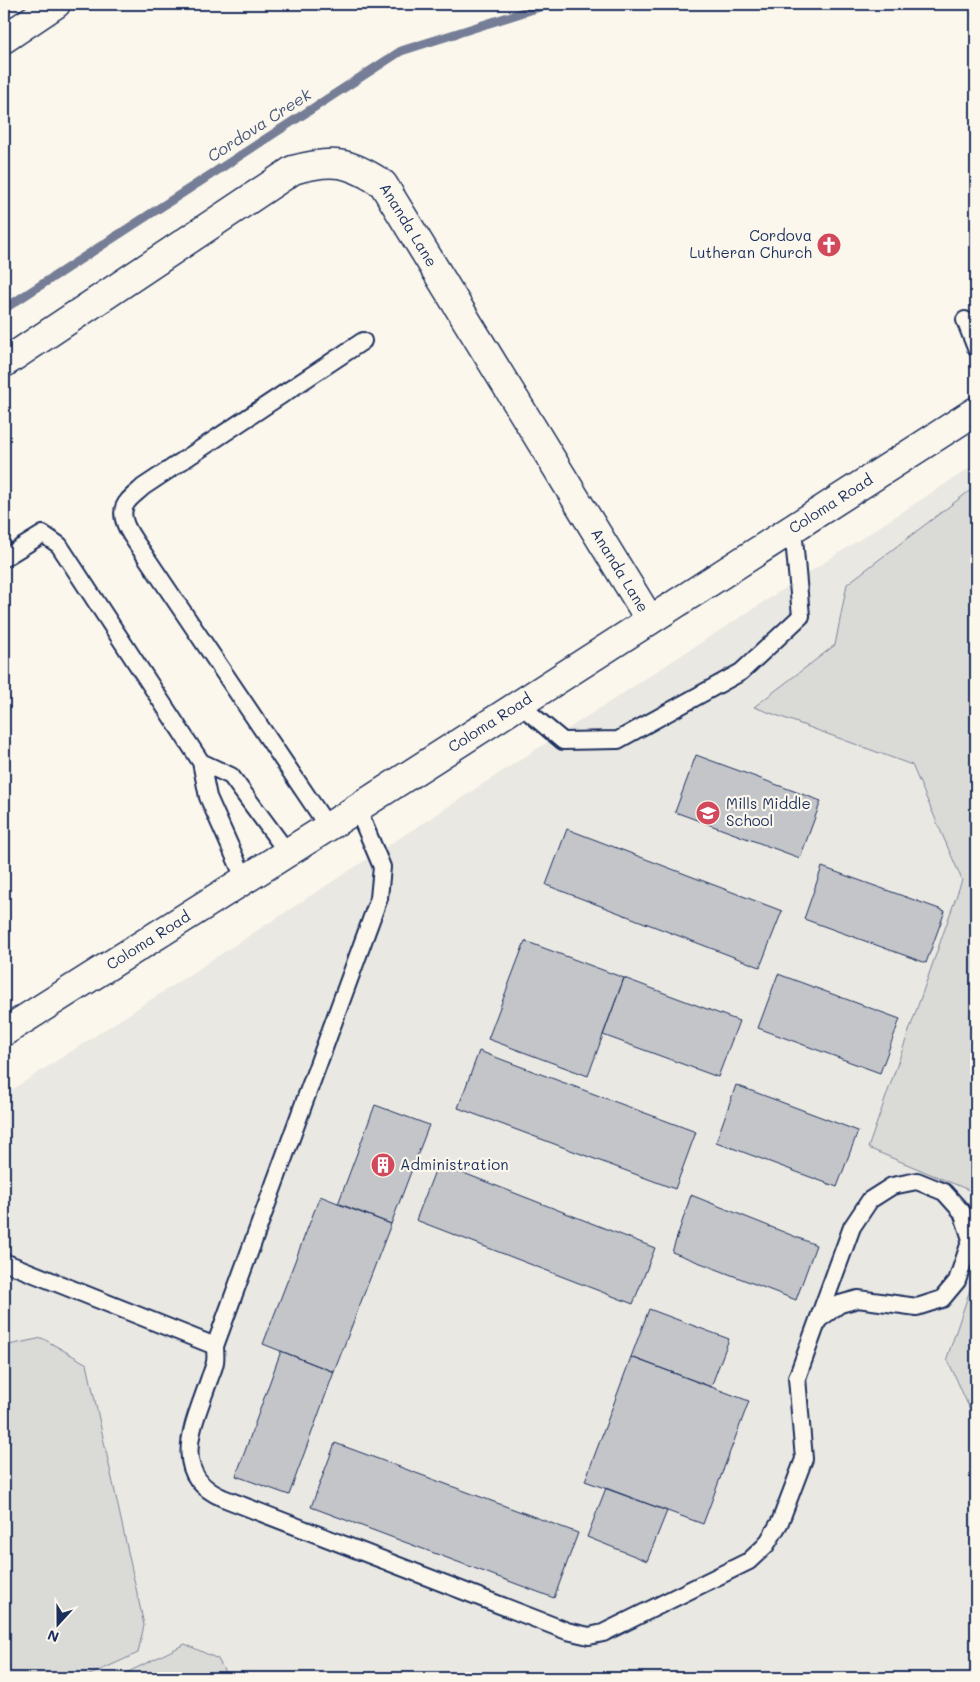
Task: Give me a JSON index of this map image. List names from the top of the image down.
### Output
{
  "streets": {
    "main road": ["Ananda Lane", "Coloma Road"]
  },
  "crossings": [
    ["Ananda Lane", "Coloma Road"]
  ],
  "water": ["Cordova Creek"],
  "places": {
    "church": ["Cordova Lutheran Church"],
    "school or university": ["Mills Middle School"],
    "building": ["Administration"]
  },
  "north": "bottom"
}
